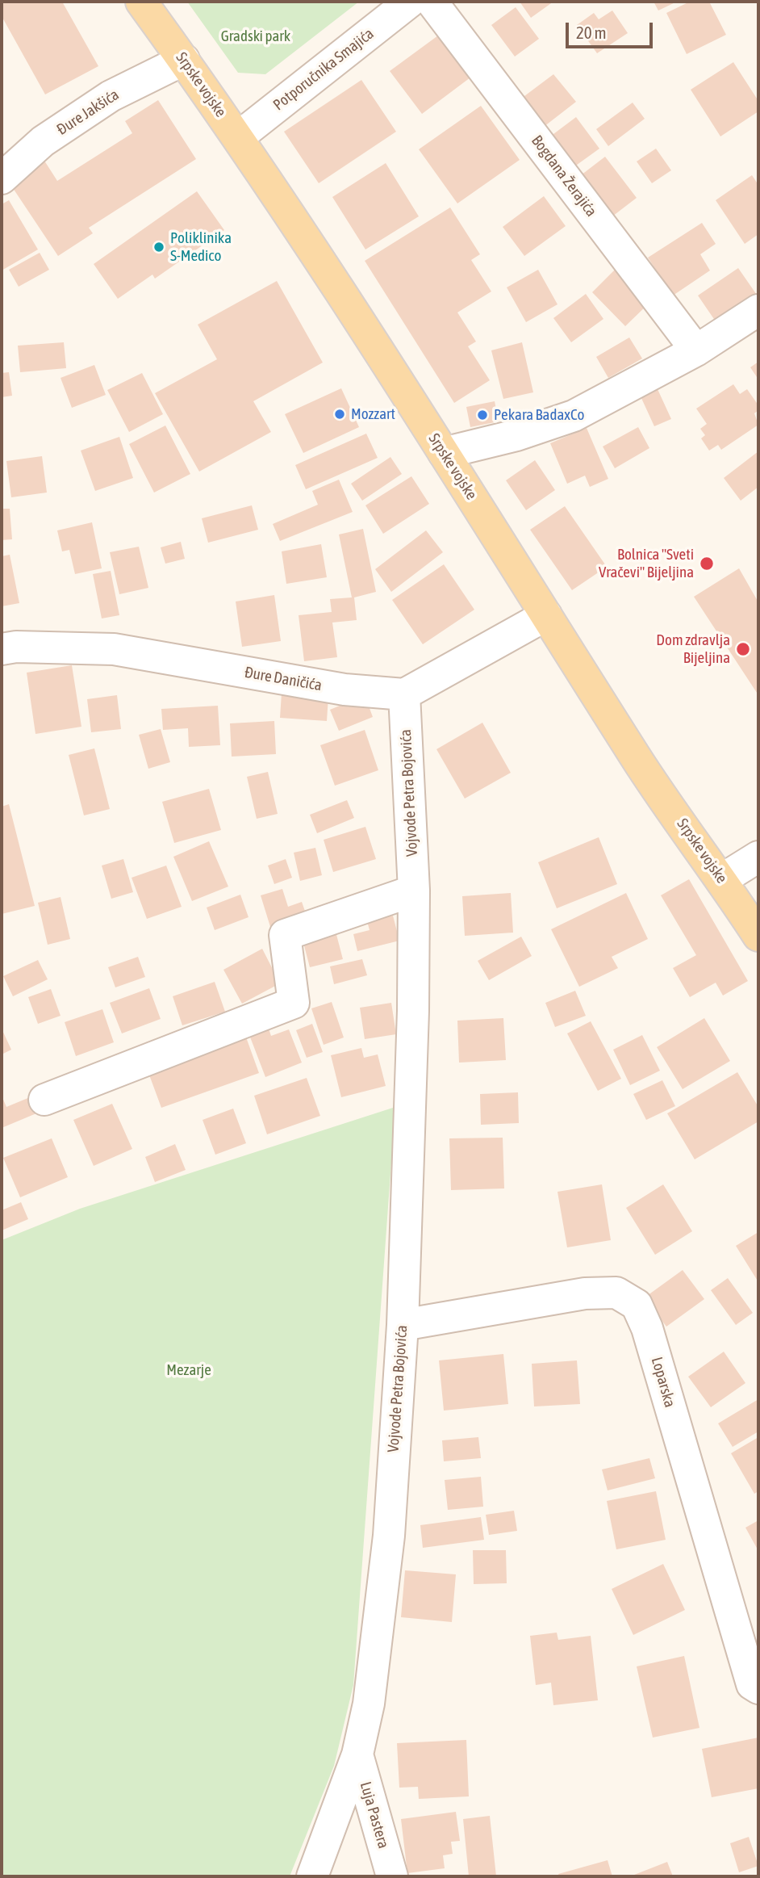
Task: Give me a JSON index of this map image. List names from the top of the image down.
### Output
{
  "streets": {
    "main road": ["Srpske vojske"],
    "street": [
      "Potporučnika Smajića",
      "Đure Jakšića",
      "Bogdana Žerajića",
      "Đure Daničića",
      "Vojvode Petra Bojovića",
      "Loparska",
      "Luja Pastera"
    ]
  },
  "crossings": [
    ["Potporučnika Smajića", "Srpske vojske"],
    ["Srpske vojske", "Đure Jakšića"],
    ["Đure Daničića", "Vojvode Petra Bojovića"],
    ["Vojvode Petra Bojovića", "Loparska"],
    ["Vojvode Petra Bojovića", "Luja Pastera"]
  ],
  "parks": ["Gradski park", "Mezarje"],
  "places": [
    "Poliklinika S-Medico",
    "Mozzart",
    "Pekara BadaxCo",
    "Bolnica \"Sveti Vračevi\" Bijeljina",
    "Dom zdravlja Bijeljina"
  ],
  "scale_bar": "20 m"
}
